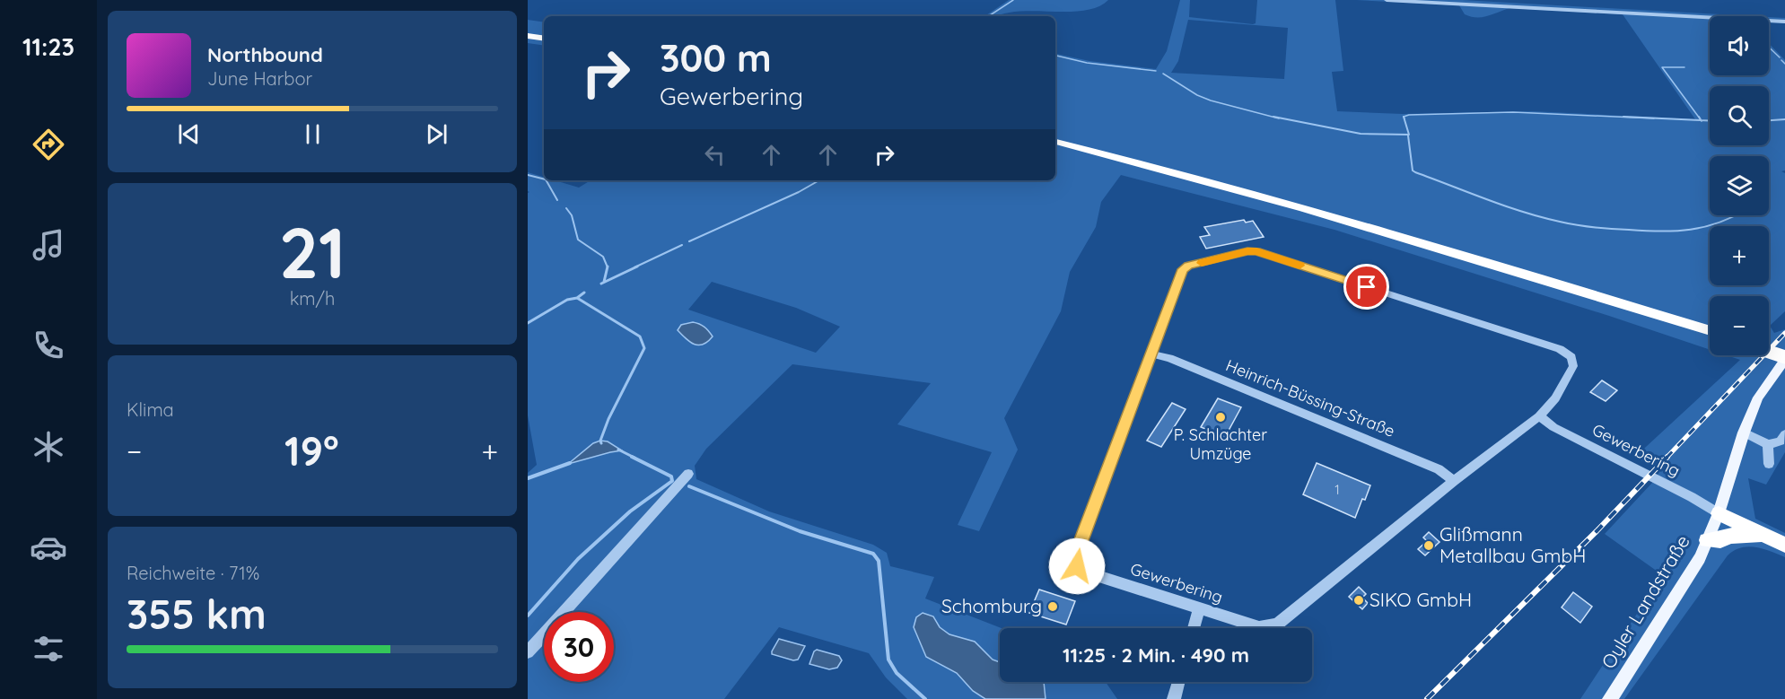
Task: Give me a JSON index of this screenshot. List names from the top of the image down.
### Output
{
  "streets": {
    "main road": ["Oyler Landstraße"],
    "street": ["Heinrich-Büssing-Straße", "Gewerbering"]
  },
  "crossings": [
    ["Heinrich-Büssing-Straße", "Gewerbering"],
    ["Gewerbering", "Oyler Landstraße"]
  ],
  "places": [
    "P. Schlachter Umzüge",
    "Glißmann Metallbau GmbH",
    "SIKO GmbH",
    "Schomburg"
  ],
  "house_numbers": ["1"],
  "page": {
    "tabs": "11:23",
    "map_buttons": ["+", "−"],
    "turn": ["300 m", "Gewerbering"],
    "song": ["Northbound", "June Harbor"],
    "tile": [
      ["21", "km/h"],
      "Klima",
      ["Reichweite · 71%", "355 km"]
    ],
    "heat": ["−", "19°", "+"],
    "limit": "30",
    "trip": "11:25 · 2 Min. · 490 m"
  }
}
